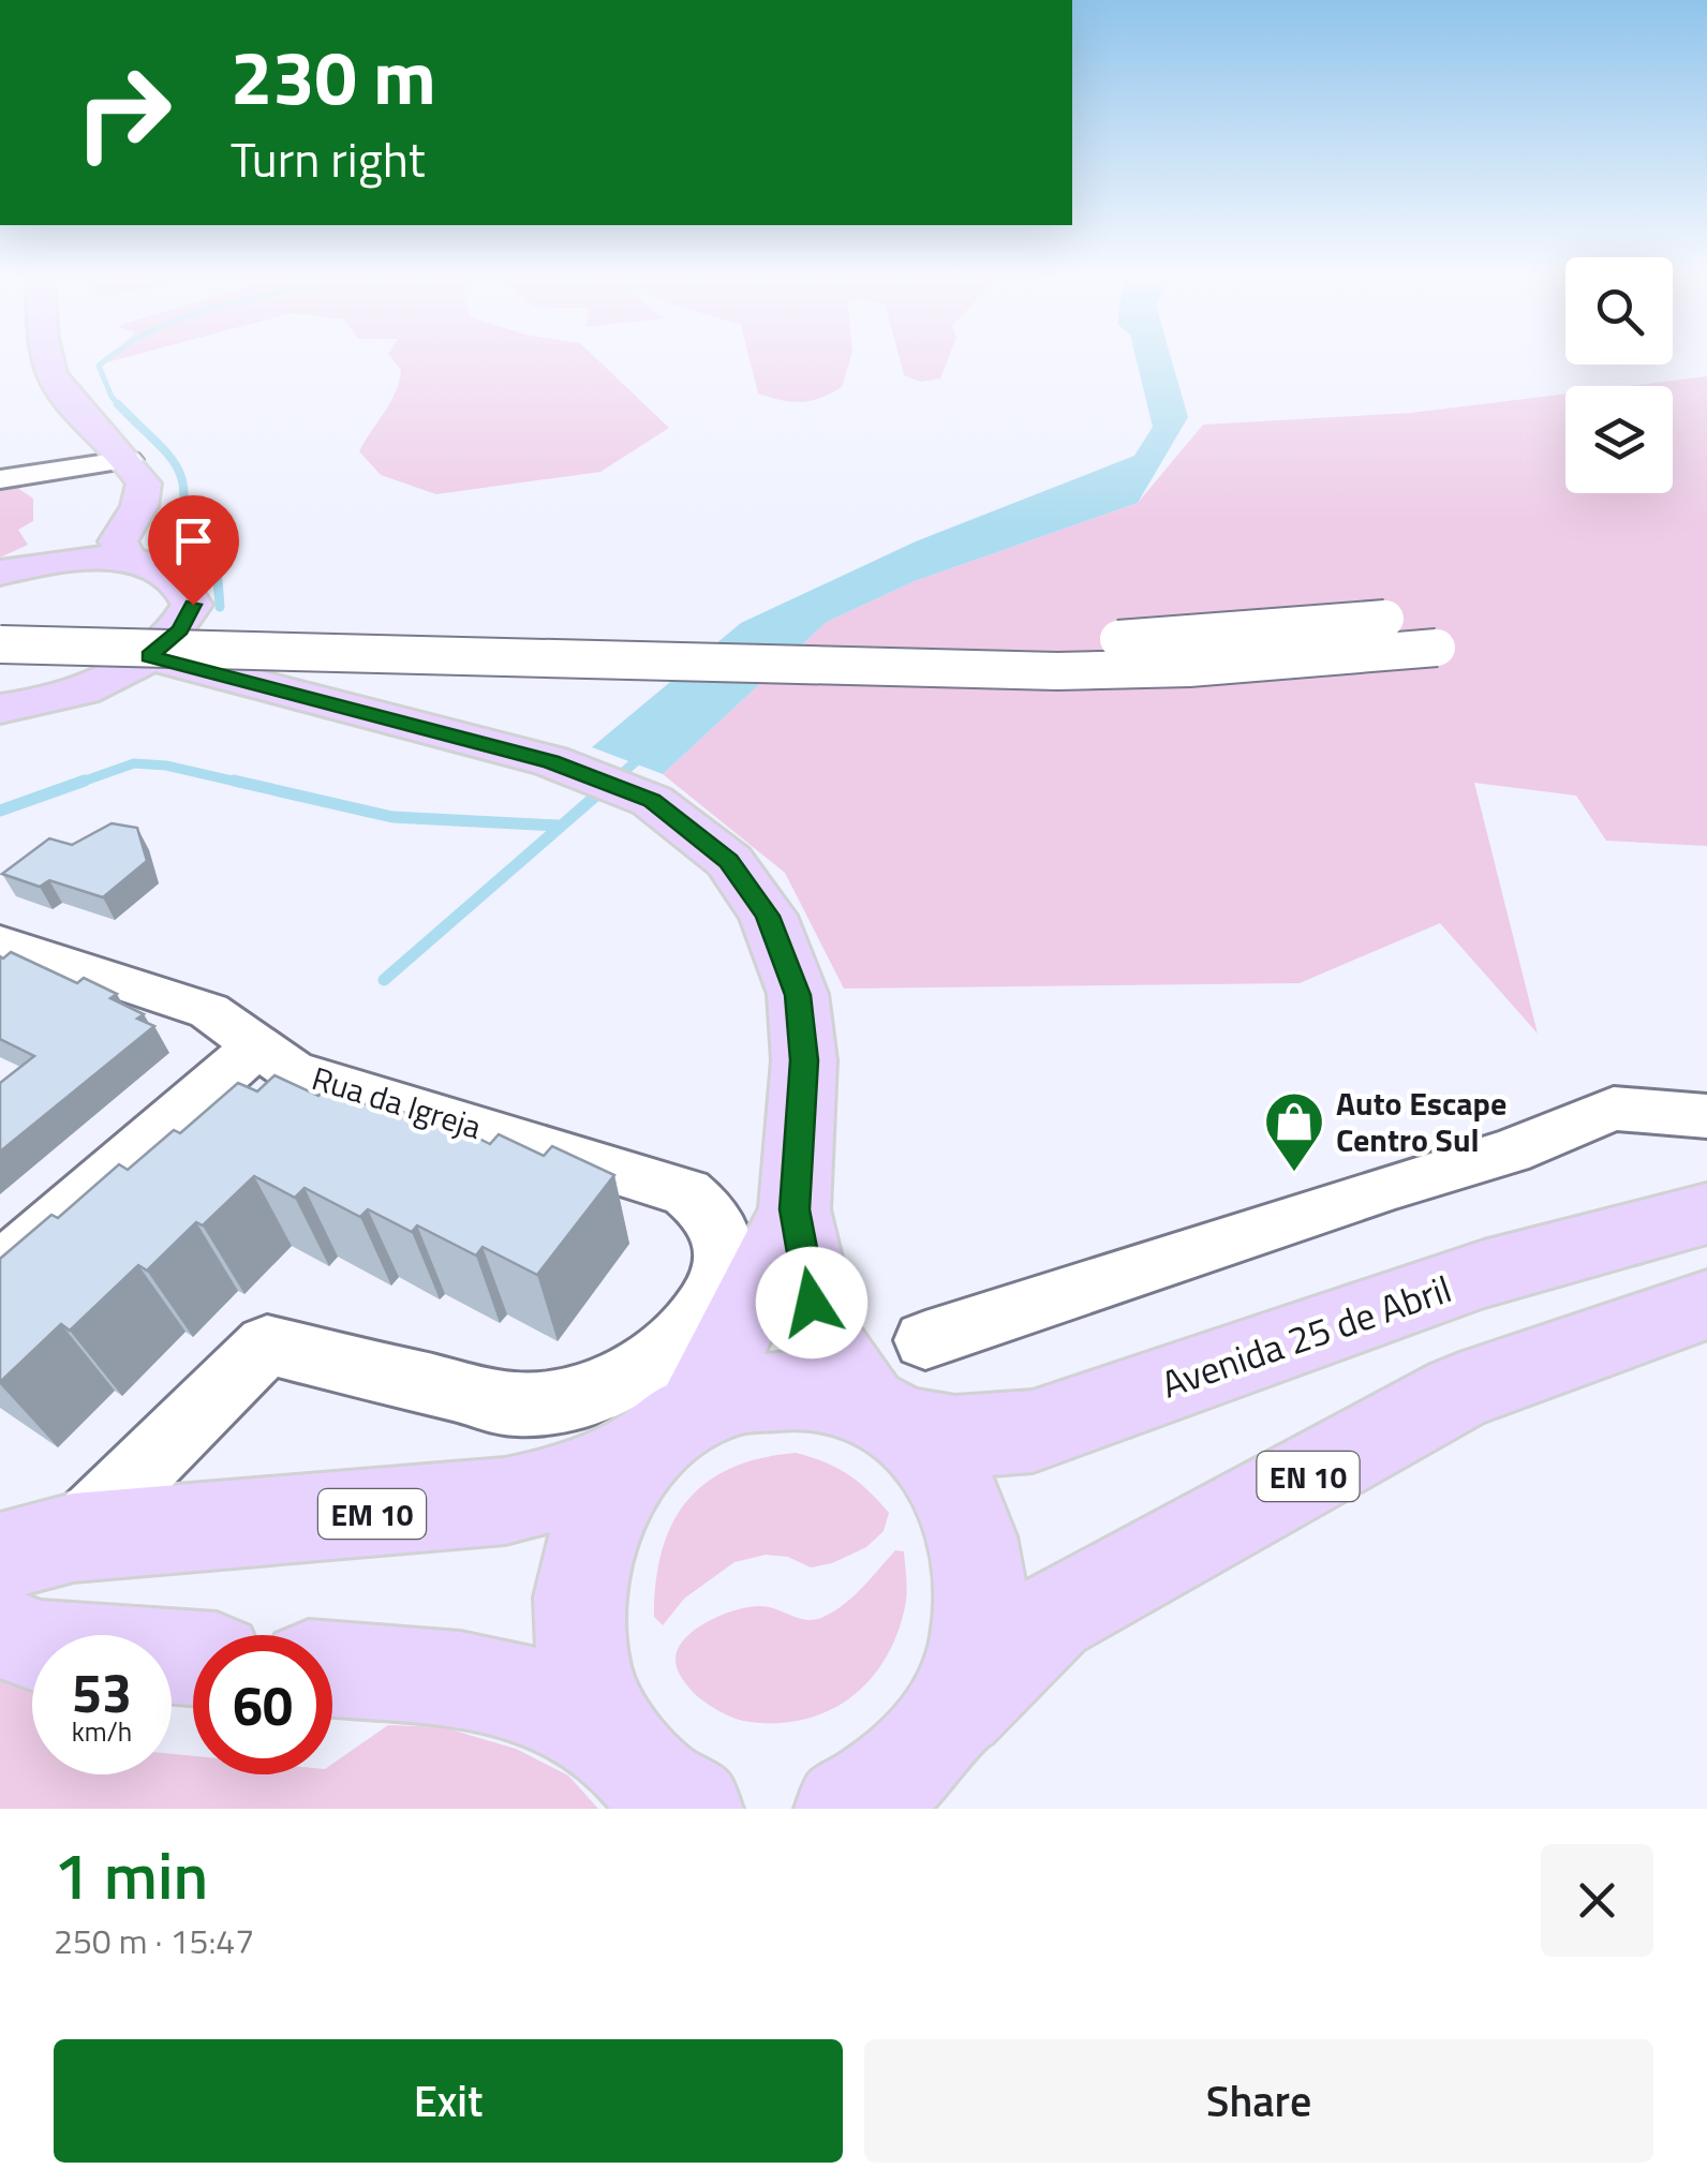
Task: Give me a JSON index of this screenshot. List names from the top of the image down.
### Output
{
  "streets": {
    "main road": ["Avenida 25 de Abril", "EN 10", "EM 10"],
    "street": ["Rua da Igreja"]
  },
  "crossings": [
    ["Rua da Igreja", "EM 10"],
    ["Avenida 25 de Abril", "EN 10"],
    ["Avenida 25 de Abril", "EM 10"]
  ],
  "places": {
    "shop": ["Auto Escape Centro Sul"]
  },
  "page": {
    "turn": ["230 m", "Turn right"],
    "speed": "53 km/h",
    "limit": "60",
    "heading": ["1 min", "250 m · 15:47"],
    "buttons": ["Exit", "Share"]
  }
}
